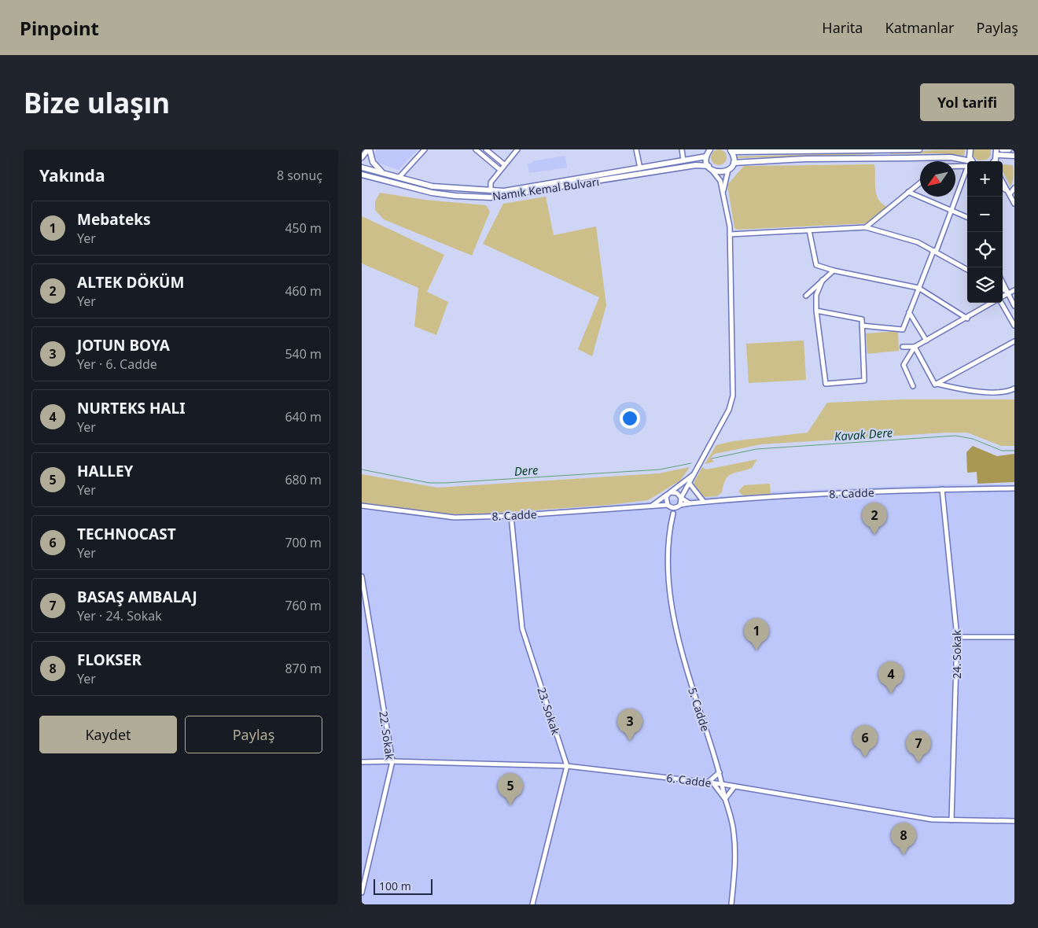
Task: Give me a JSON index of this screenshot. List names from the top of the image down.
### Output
{
  "streets": {
    "main road": ["Namık Kemal Bulvarı"],
    "street": [
      "8. Cadde",
      "24. Sokak",
      "5. Cadde",
      "23. Sokak",
      "22. Sokak",
      "6. Cadde"
    ]
  },
  "crossings": [
    ["8. Cadde", "24. Sokak"],
    ["8. Cadde", "23. Sokak"],
    ["24. Sokak", "6. Cadde"],
    ["5. Cadde", "6. Cadde"],
    ["23. Sokak", "6. Cadde"],
    ["22. Sokak", "6. Cadde"]
  ],
  "water": ["Kavak Dere", "Dere"],
  "scale_bar": "100 m",
  "north": "bottom left",
  "page": {
    "header": "Pinpoint",
    "nav": ["Harita", "Katmanlar", "Paylaş"],
    "buttons": [
      "Yol tarifi",
      ["Kaydet", "Paylaş"]
    ],
    "title": "Bize ulaşın",
    "heading": ["Yakında", "8 sonuç"],
    "map_buttons": ["+", "−"],
    "list": [
      {
        "mark": "1",
        "name": "Mebateks",
        "note": "Yer",
        "value": "450 m"
      },
      {
        "mark": "2",
        "name": "ALTEK DÖKÜM",
        "note": "Yer",
        "value": "460 m"
      },
      {
        "mark": "3",
        "name": "JOTUN BOYA",
        "note": "Yer · 6. Cadde",
        "value": "540 m"
      },
      {
        "mark": "4",
        "name": "NURTEKS HALI",
        "note": "Yer",
        "value": "640 m"
      },
      {
        "mark": "5",
        "name": "HALLEY",
        "note": "Yer",
        "value": "680 m"
      },
      {
        "mark": "6",
        "name": "TECHNOCAST",
        "note": "Yer",
        "value": "700 m"
      },
      {
        "mark": "7",
        "name": "BASAŞ AMBALAJ",
        "note": "Yer · 24. Sokak",
        "value": "760 m"
      },
      {
        "mark": "8",
        "name": "FLOKSER",
        "note": "Yer",
        "value": "870 m"
      }
    ],
    "pins": [
      "2",
      "1",
      "4",
      "3",
      "6",
      "7",
      "5",
      "8"
    ],
    "scale": "100 m"
  }
}
